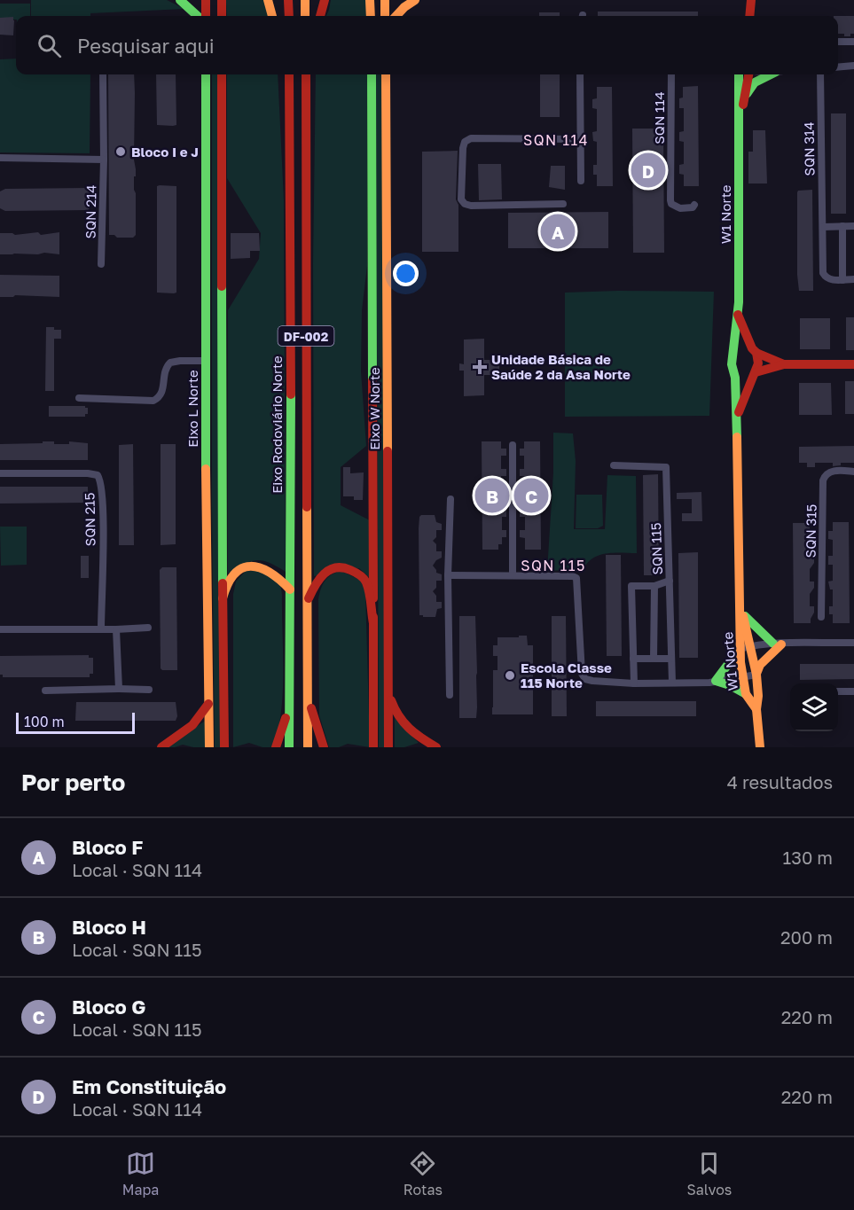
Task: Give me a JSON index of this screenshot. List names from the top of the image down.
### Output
{
  "streets": {
    "main road": [
      "W1 Norte",
      "DF-002",
      "Eixo L Norte",
      "Eixo W Norte",
      "Eixo Rodoviário Norte"
    ],
    "street": [
      "SQN 114",
      "SQN 314",
      "SQN 214",
      "SQN 215",
      "SQN 315",
      "SQN 115"
    ]
  },
  "districts": ["SQN 114", "SQN 115"],
  "places": {
    "other": ["Bloco I e J", "Escola Classe 115 Norte"],
    "health": ["Unidade Básica de Saúde 2 da Asa Norte"]
  },
  "scale_bar": "100 m",
  "page": {
    "search": "Pesquisar aqui",
    "pins": [
      "D",
      "A",
      "B",
      "C"
    ],
    "scale": "100 m",
    "heading": ["Por perto", "4 resultados"],
    "list": [
      {
        "mark": "A",
        "name": "Bloco F",
        "note": "Local · SQN 114",
        "value": "130 m"
      },
      {
        "mark": "B",
        "name": "Bloco H",
        "note": "Local · SQN 115",
        "value": "200 m"
      },
      {
        "mark": "C",
        "name": "Bloco G",
        "note": "Local · SQN 115",
        "value": "220 m"
      },
      {
        "mark": "D",
        "name": "Em Constituição",
        "note": "Local · SQN 114",
        "value": "220 m"
      }
    ],
    "nav": ["Mapa", "Rotas", "Salvos"]
  }
}
